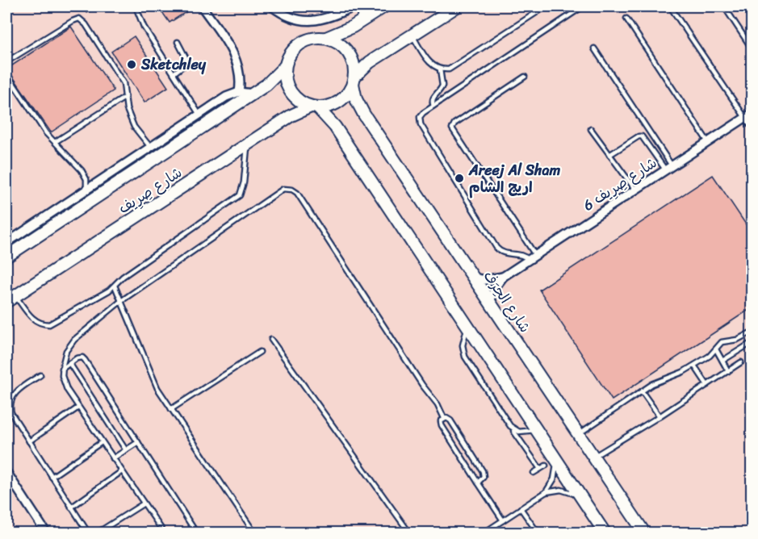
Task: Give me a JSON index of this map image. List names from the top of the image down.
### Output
{
  "streets": {
    "main road": ["شارع صِرِيف", "شارع الحِرَف"],
    "street": ["شارع صِرِيف 6"]
  },
  "crossings": [
    ["شارع صِرِيف 6", "شارع الحِرَف"],
    ["شارع صِرِيف", "شارع الحِرَف"]
  ],
  "places": ["Sketchley", "Areej Al Sham اريج الشام"]
}
